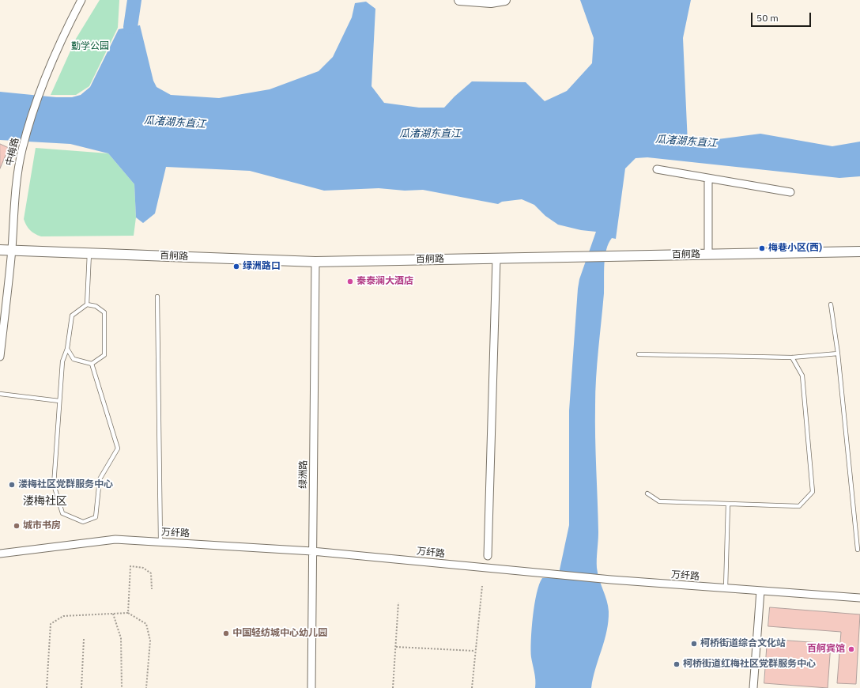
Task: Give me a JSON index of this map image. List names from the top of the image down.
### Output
{
  "streets": {
    "street": [
      "中梅路",
      "百舸路",
      "绿洲路",
      "万纤路"
    ]
  },
  "crossings": [
    ["中梅路", "百舸路"],
    ["百舸路", "绿洲路"],
    ["绿洲路", "万纤路"]
  ],
  "districts": ["溇梅社区"],
  "water": ["瓜渚湖东直江"],
  "parks": ["勤学公园"],
  "places": [
    "梅巷小区(西)",
    "绿洲路口",
    "秦泰澜大酒店",
    "溇梅社区党群服务中心",
    "城市书房",
    "中国轻纺城中心幼儿园",
    "柯桥街道综合文化站",
    "百舸宾馆",
    "柯桥街道红梅社区党群服务中心"
  ],
  "scale_bar": "50 m"
}
